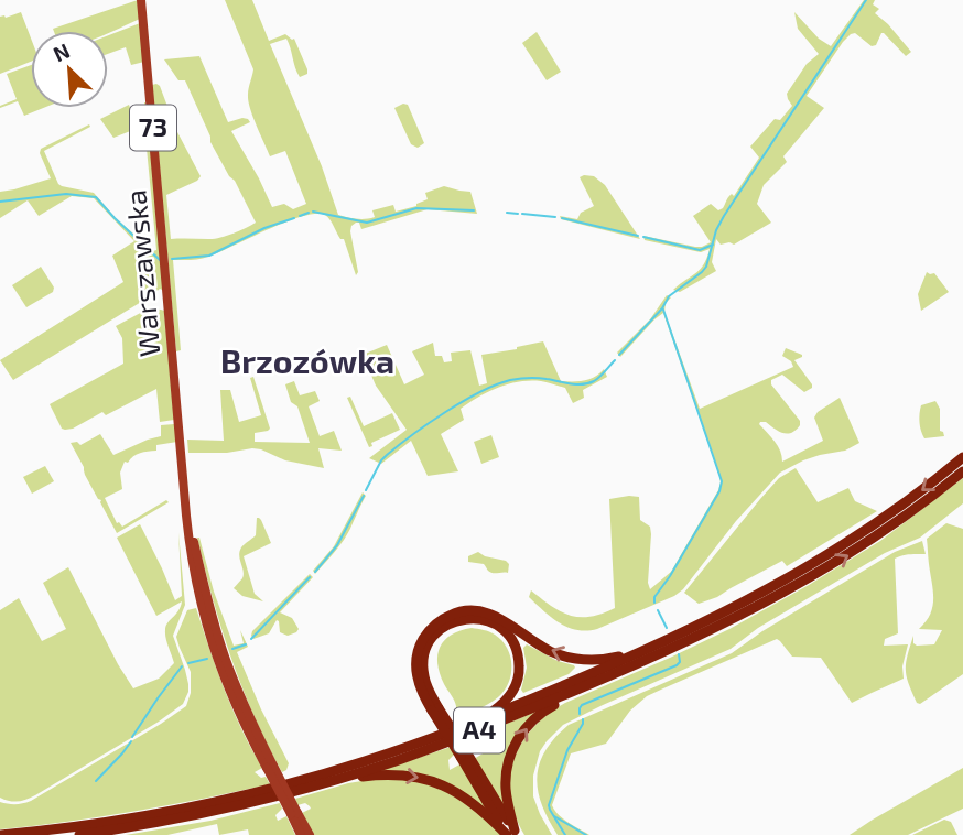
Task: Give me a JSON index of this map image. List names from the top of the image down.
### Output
{
  "streets": {
    "highway": ["A4"],
    "main road": ["73", "Warszawska"]
  },
  "crossings": [
    ["73", "Warszawska"]
  ],
  "districts": ["Brzozówka"],
  "north": "top left"
}
